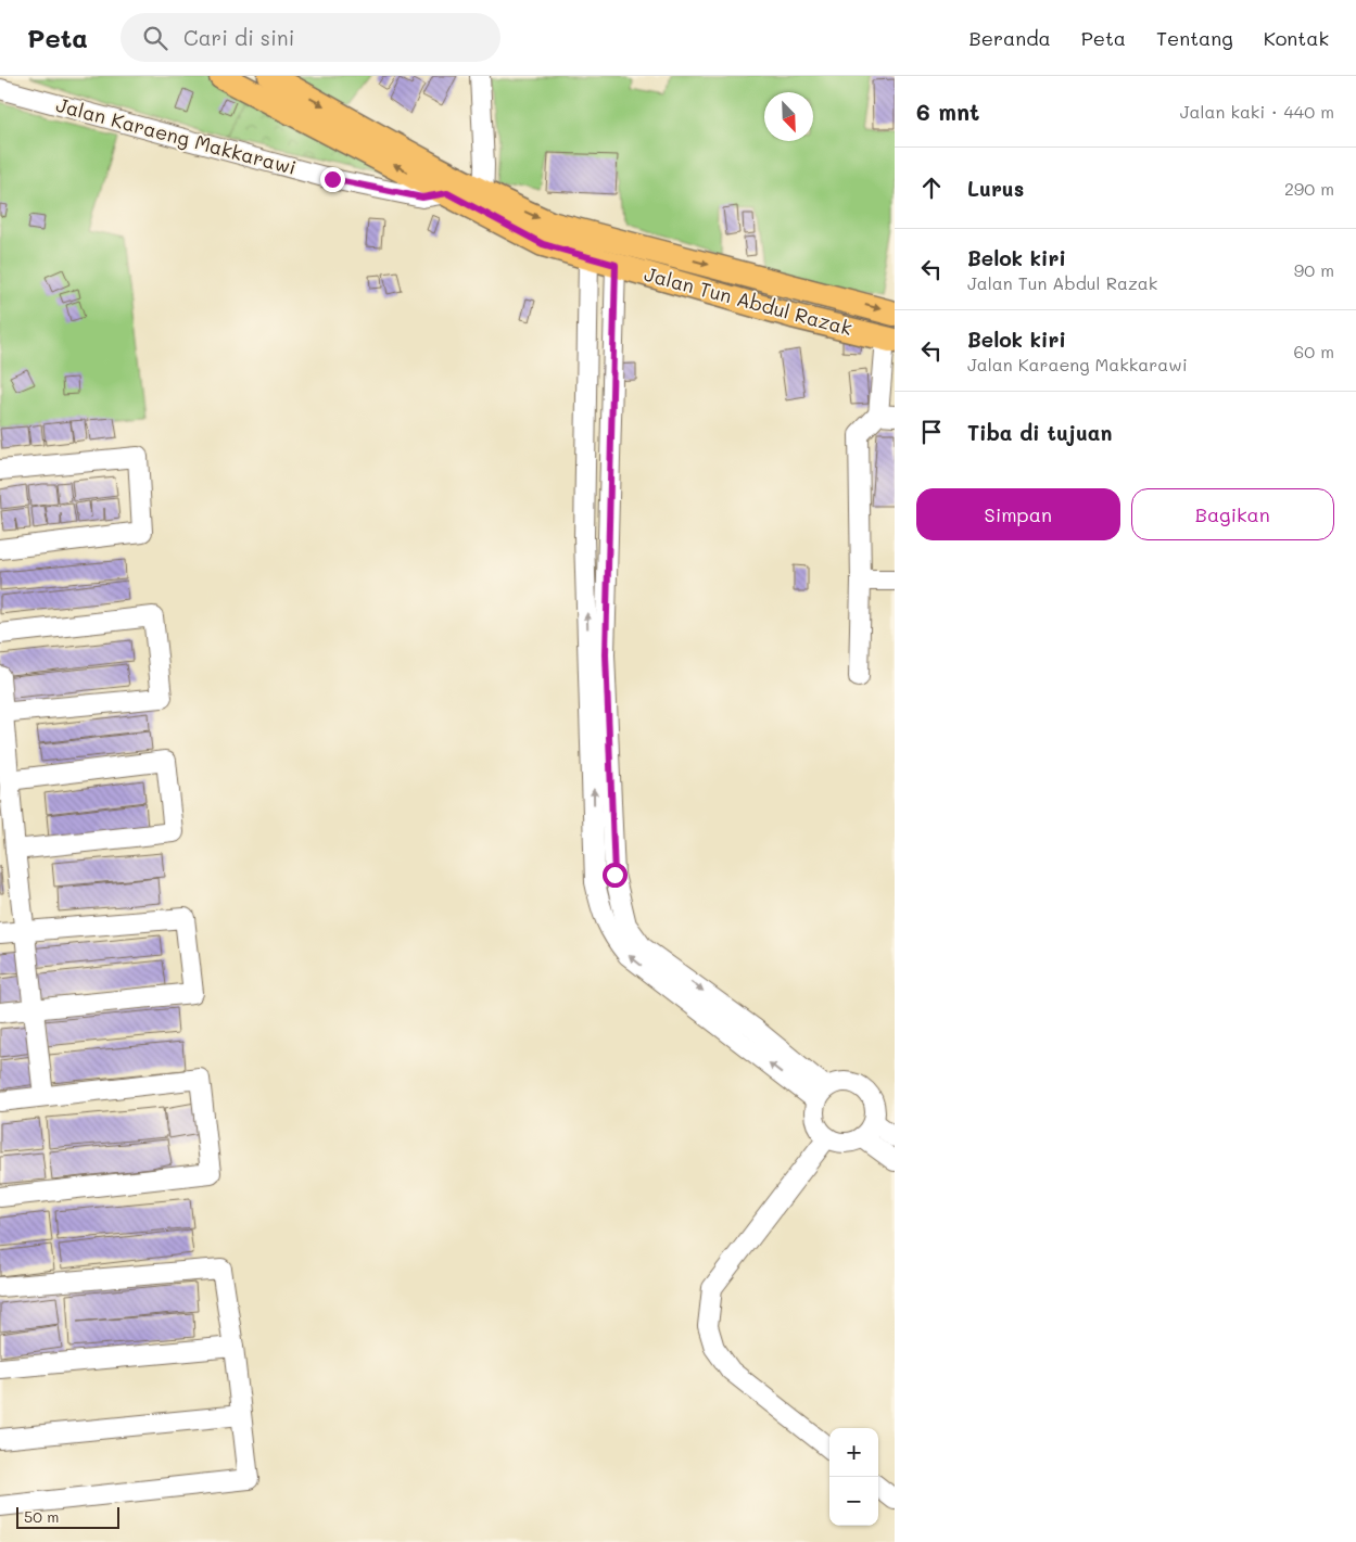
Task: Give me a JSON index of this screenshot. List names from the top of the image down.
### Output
{
  "streets": {
    "main road": ["Jalan Tun Abdul Razak"],
    "street": ["Jalan Karaeng Makkarawi"]
  },
  "crossings": [
    ["Jalan Karaeng Makkarawi", "Jalan Tun Abdul Razak"]
  ],
  "scale_bar": "50 m",
  "north": "bottom right",
  "page": {
    "header": "Peta",
    "search": "Cari di sini",
    "nav": [
      "Beranda",
      "Peta",
      "Tentang",
      "Kontak"
    ],
    "heading": ["6 mnt", "Jalan kaki · 440 m"],
    "list": [
      ["Lurus", "290 m"],
      ["Belok kiri", "Jalan Tun Abdul Razak", "90 m"],
      ["Belok kiri", "Jalan Karaeng Makkarawi", "60 m"],
      "Tiba di tujuan"
    ],
    "buttons": ["Simpan", "Bagikan"],
    "map_buttons": ["+", "−"],
    "scale": "50 m"
  }
}
